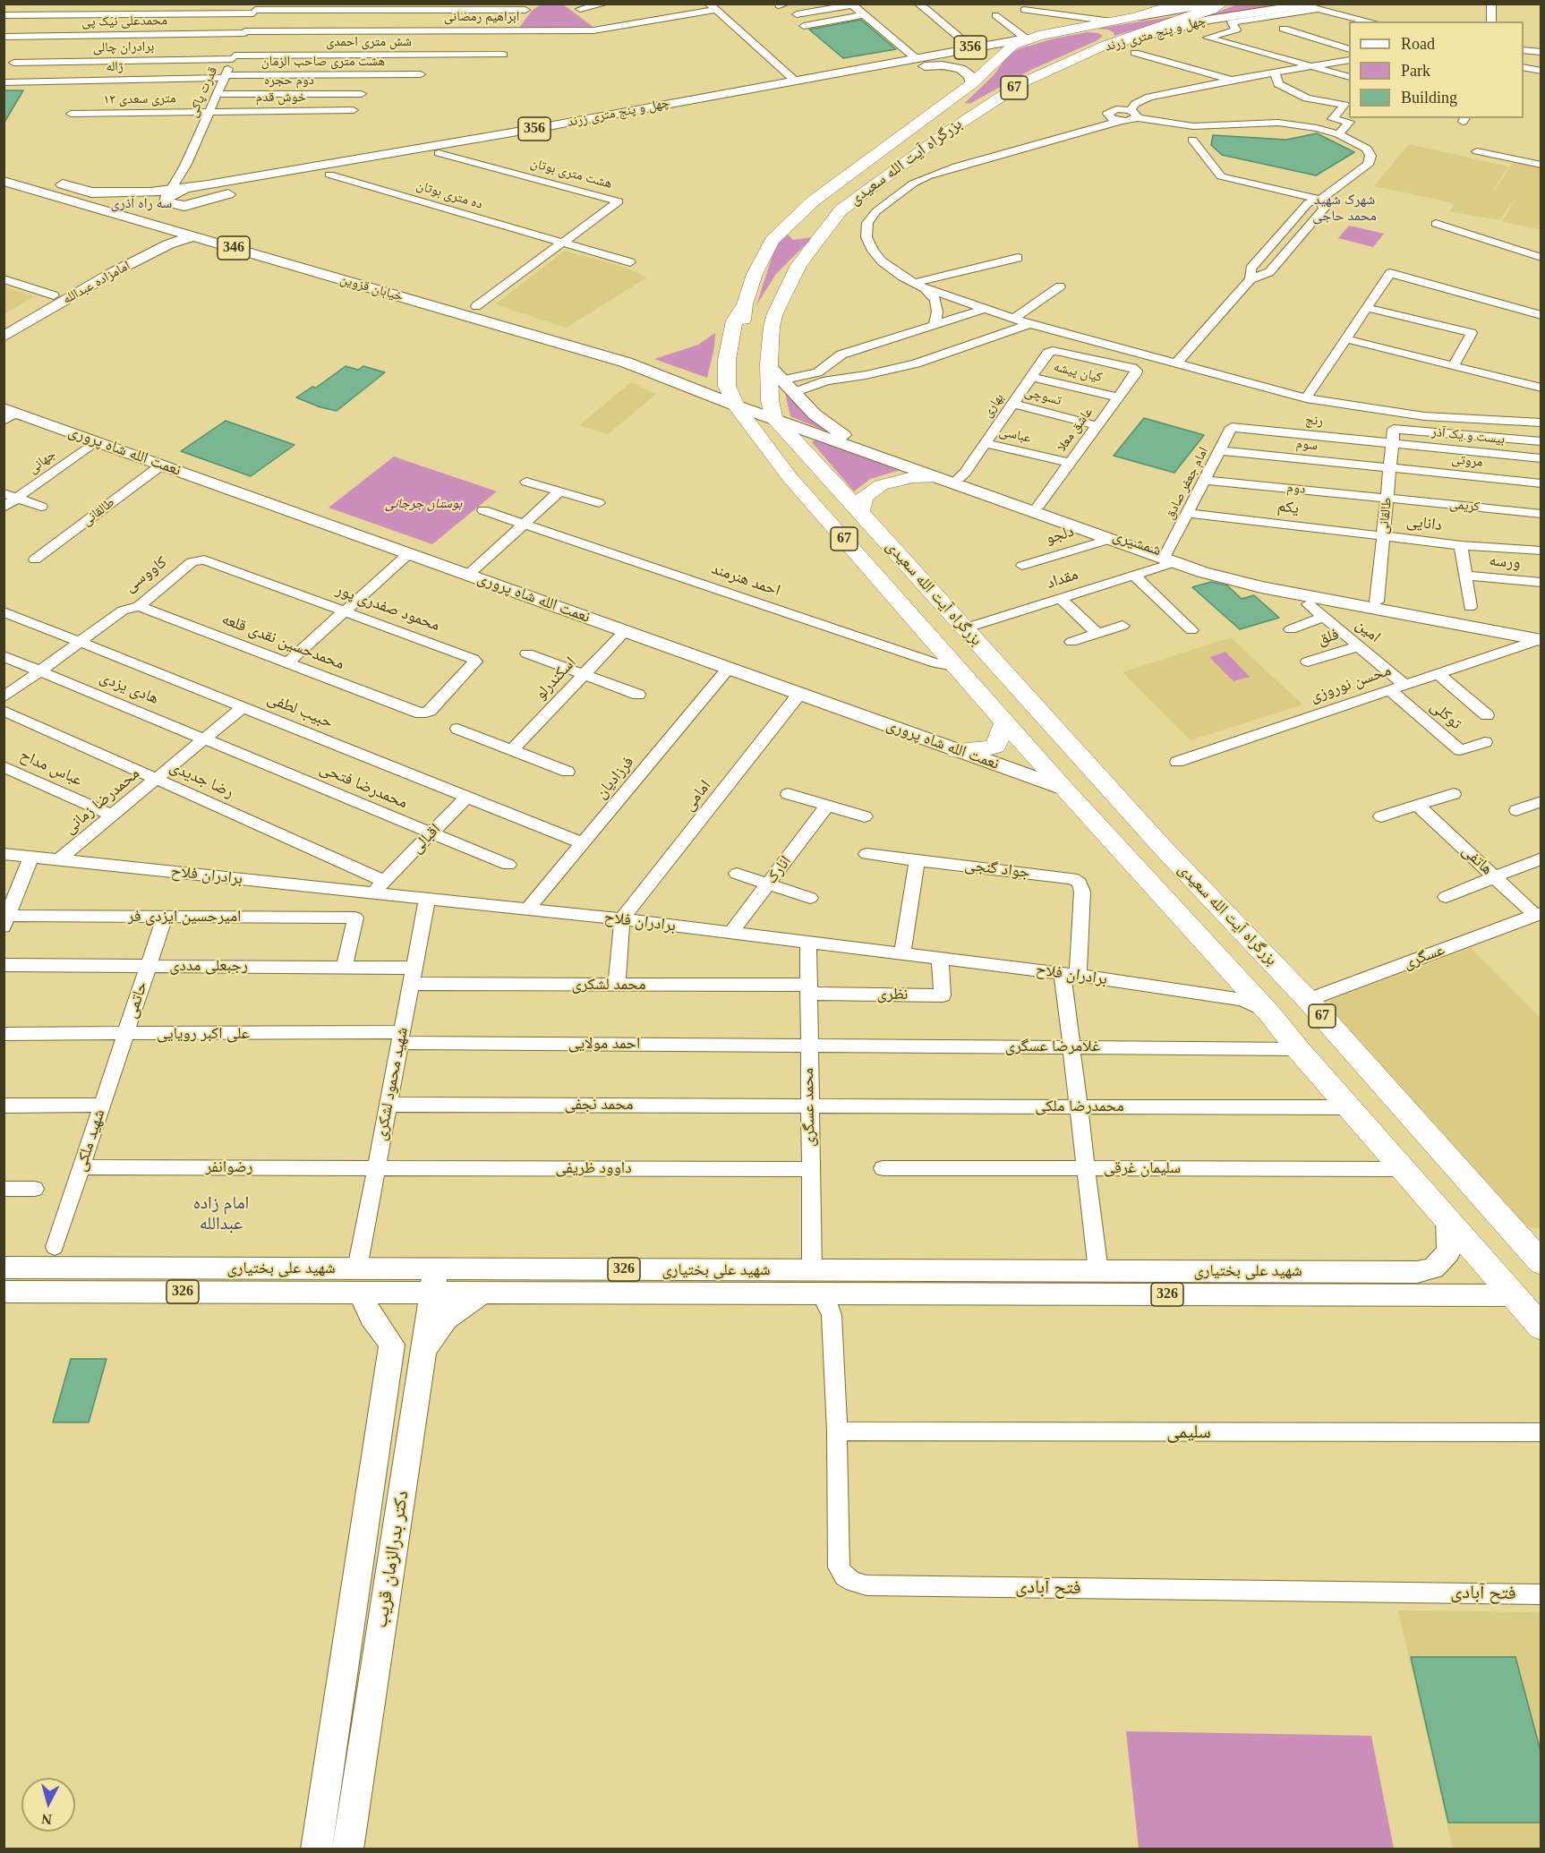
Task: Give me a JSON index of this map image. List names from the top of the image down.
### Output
{
  "streets": {
    "highway": ["67", "بزرگراه آیت الله سعیدی"],
    "main road": [
      "چهل و پنج متری زرند",
      "356",
      "346",
      "امامزاده عبدالله",
      "خیابان قزوین",
      "نعمت الله شاه پروری",
      "شمشیری",
      "شهید علی بختیاری",
      "326",
      "دکتر بدرالزمان قریب"
    ],
    "street": [
      "ابراهیم رمضانی",
      "محمدعلی نیک پی",
      "شش متری احمدی",
      "برادران چالی",
      "هشت متری صاحب الزمان",
      "ژاله",
      "دوم حجره",
      "قدرت پاکی",
      "خوش قدم",
      "۱۲ متری سعدی",
      "هشت متری بوتان",
      "ده متری بوتان",
      "کیان پیشه",
      "تسوچی",
      "بهاری",
      "رنج",
      "عاشق معلا",
      "عباسی",
      "بیست و یک آذر",
      "سوم",
      "مروتی",
      "جهانی",
      "امام جعفر صادق",
      "دوم",
      "کریمی",
      "یکم",
      "طالقانی",
      "دانایی",
      "دلجو",
      "ورسه",
      "کاووسی",
      "مقداد",
      "احمد هنرمند",
      "محمود صفدری پور",
      "امین",
      "فلق",
      "محمدحسین نقدی قلعه",
      "اسکندرلو",
      "محسن نوروزی",
      "هادی یزدی",
      "حبیب لطفی",
      "توکلی",
      "عباس مداح",
      "فرزادیان",
      "رضا جدیدی",
      "محمدرضا فتحی",
      "امامی",
      "محمدرضا زمانی",
      "اقبالی",
      "هاتفی",
      "جواد گنجی",
      "انارک",
      "برادران فلاح",
      "امیرحسین ایزدی فر",
      "عسگری",
      "رجبعلی مددی",
      "محمد لشکری",
      "نظری",
      "حاتمی",
      "علی اکبر رویایی",
      "احمد مولایی",
      "غلامرضا عسگری",
      "شهید محمود لشکری",
      "محمد نجفی",
      "محمدرضا ملکی",
      "محمد عسگری",
      "شهید ملکی",
      "رضوانفر",
      "داوود ظریفی",
      "سلیمان غرقی",
      "سلیمی",
      "فتح آبادی"
    ]
  },
  "crossings": [
    ["ابراهیم رمضانی", "محمدعلی نیک پی"],
    ["ابراهیم رمضانی", "شش متری احمدی"],
    ["ابراهیم رمضانی", "برادران چالی"],
    ["ابراهیم رمضانی", "قدرت پاکی"],
    ["محمدعلی نیک پی", "شش متری احمدی"],
    ["محمدعلی نیک پی", "برادران چالی"],
    ["محمدعلی نیک پی", "قدرت پاکی"],
    ["چهل و پنج متری زرند", "356"],
    ["چهل و پنج متری زرند", "قدرت پاکی"],
    ["چهل و پنج متری زرند", "بزرگراه آیت الله سعیدی"],
    ["چهل و پنج متری زرند", "هشت متری بوتان"],
    ["چهل و پنج متری زرند", "ده متری بوتان"],
    ["چهل و پنج متری زرند", "خیابان قزوین"],
    ["شش متری احمدی", "برادران چالی"],
    ["شش متری احمدی", "قدرت پاکی"],
    ["برادران چالی", "قدرت پاکی"],
    ["356", "بزرگراه آیت الله سعیدی"],
    ["هشت متری صاحب الزمان", "ژاله"],
    ["هشت متری صاحب الزمان", "قدرت پاکی"],
    ["ژاله", "قدرت پاکی"],
    ["دوم حجره", "قدرت پاکی"],
    ["قدرت پاکی", "خوش قدم"],
    ["قدرت پاکی", "۱۲ متری سعدی"],
    ["خوش قدم", "۱۲ متری سعدی"],
    ["بزرگراه آیت الله سعیدی", "خیابان قزوین"],
    ["بزرگراه آیت الله سعیدی", "نعمت الله شاه پروری"],
    ["بزرگراه آیت الله سعیدی", "شمشیری"],
    ["بزرگراه آیت الله سعیدی", "مقداد"],
    ["بزرگراه آیت الله سعیدی", "احمد هنرمند"],
    ["بزرگراه آیت الله سعیدی", "برادران فلاح"],
    ["بزرگراه آیت الله سعیدی", "عسگری"],
    ["بزرگراه آیت الله سعیدی", "غلامرضا عسگری"],
    ["بزرگراه آیت الله سعیدی", "محمدرضا ملکی"],
    ["بزرگراه آیت الله سعیدی", "سلیمان غرقی"],
    ["بزرگراه آیت الله سعیدی", "شهید علی بختیاری"],
    ["هشت متری بوتان", "ده متری بوتان"],
    ["امامزاده عبدالله", "خیابان قزوین"],
    ["خیابان قزوین", "شمشیری"],
    ["کیان پیشه", "بهاری"],
    ["کیان پیشه", "عاشق معلا"],
    ["تسوچی", "بهاری"],
    ["تسوچی", "عاشق معلا"],
    ["بهاری", "عاشق معلا"],
    ["بهاری", "عباسی"],
    ["بهاری", "شمشیری"],
    ["رنج", "بیست و یک آذر"],
    ["رنج", "امام جعفر صادق"],
    ["رنج", "طالقانی"],
    ["عاشق معلا", "عباسی"],
    ["عاشق معلا", "شمشیری"],
    ["بیست و یک آذر", "طالقانی"],
    ["سوم", "مروتی"],
    ["سوم", "امام جعفر صادق"],
    ["سوم", "طالقانی"],
    ["نعمت الله شاه پروری", "جهانی"],
    ["نعمت الله شاه پروری", "طالقانی"],
    ["نعمت الله شاه پروری", "اسکندرلو"],
    ["نعمت الله شاه پروری", "فرزادیان"],
    ["نعمت الله شاه پروری", "امامی"],
    ["مروتی", "طالقانی"],
    ["امام جعفر صادق", "دوم"],
    ["امام جعفر صادق", "یکم"],
    ["امام جعفر صادق", "شمشیری"],
    ["امام جعفر صادق", "مقداد"],
    ["دوم", "کریمی"],
    ["دوم", "طالقانی"],
    ["کریمی", "طالقانی"],
    ["یکم", "طالقانی"],
    ["یکم", "دانایی"],
    ["طالقانی", "دانایی"],
    ["طالقانی", "شمشیری"],
    ["دانایی", "ورسه"],
    ["دلجو", "شمشیری"],
    ["شمشیری", "مقداد"],
    ["شمشیری", "محسن نوروزی"],
    ["کاووسی", "محمود صفدری پور"],
    ["کاووسی", "محمدحسین نقدی قلعه"],
    ["کاووسی", "هادی یزدی"],
    ["کاووسی", "حبیب لطفی"],
    ["محمود صفدری پور", "محمدحسین نقدی قلعه"],
    ["امین", "فلق"],
    ["امین", "محسن نوروزی"],
    ["محسن نوروزی", "توکلی"],
    ["هادی یزدی", "محمدرضا فتحی"],
    ["هادی یزدی", "محمدرضا زمانی"],
    ["حبیب لطفی", "فرزادیان"],
    ["حبیب لطفی", "محمدرضا زمانی"],
    ["حبیب لطفی", "اقبالی"],
    ["عباس مداح", "محمدرضا زمانی"],
    ["فرزادیان", "برادران فلاح"],
    ["رضا جدیدی", "محمدرضا زمانی"],
    ["رضا جدیدی", "اقبالی"],
    ["محمدرضا فتحی", "محمدرضا زمانی"],
    ["محمدرضا فتحی", "اقبالی"],
    ["امامی", "برادران فلاح"],
    ["محمدرضا زمانی", "برادران فلاح"],
    ["اقبالی", "برادران فلاح"],
    ["هاتفی", "عسگری"],
    ["جواد گنجی", "برادران فلاح"],
    ["انارک", "برادران فلاح"],
    ["برادران فلاح", "نظری"],
    ["برادران فلاح", "شهید محمود لشکری"],
    ["برادران فلاح", "محمد عسگری"],
    ["امیرحسین ایزدی فر", "رجبعلی مددی"],
    ["امیرحسین ایزدی فر", "حاتمی"],
    ["رجبعلی مددی", "محمد لشکری"],
    ["رجبعلی مددی", "حاتمی"],
    ["رجبعلی مددی", "شهید محمود لشکری"],
    ["محمد لشکری", "نظری"],
    ["محمد لشکری", "شهید محمود لشکری"],
    ["محمد لشکری", "محمد عسگری"],
    ["نظری", "محمد عسگری"],
    ["حاتمی", "علی اکبر رویایی"],
    ["حاتمی", "شهید ملکی"],
    ["علی اکبر رویایی", "احمد مولایی"],
    ["علی اکبر رویایی", "شهید محمود لشکری"],
    ["علی اکبر رویایی", "شهید ملکی"],
    ["احمد مولایی", "غلامرضا عسگری"],
    ["احمد مولایی", "شهید محمود لشکری"],
    ["احمد مولایی", "محمد عسگری"],
    ["غلامرضا عسگری", "محمد عسگری"],
    ["شهید محمود لشکری", "محمد نجفی"],
    ["شهید محمود لشکری", "رضوانفر"],
    ["شهید محمود لشکری", "داوود ظریفی"],
    ["شهید محمود لشکری", "شهید علی بختیاری"],
    ["شهید محمود لشکری", "326"],
    ["شهید محمود لشکری", "دکتر بدرالزمان قریب"],
    ["محمد نجفی", "محمدرضا ملکی"],
    ["محمد نجفی", "محمد عسگری"],
    ["محمدرضا ملکی", "محمد عسگری"],
    ["محمد عسگری", "داوود ظریفی"],
    ["محمد عسگری", "شهید علی بختیاری"],
    ["شهید ملکی", "رضوانفر"],
    ["رضوانفر", "داوود ظریفی"],
    ["شهید علی بختیاری", "326"],
    ["شهید علی بختیاری", "دکتر بدرالزمان قریب"],
    ["شهید علی بختیاری", "فتح آبادی"],
    ["326", "دکتر بدرالزمان قریب"],
    ["سلیمی", "فتح آبادی"]
  ],
  "districts": ["شهرک شهید محمد حاجی", "سه راه آذری", "امام زاده عبدالله"],
  "parks": ["بوستان جرجانی"],
  "legend": ["Road", "Park", "Building"],
  "north": "bottom"
}
